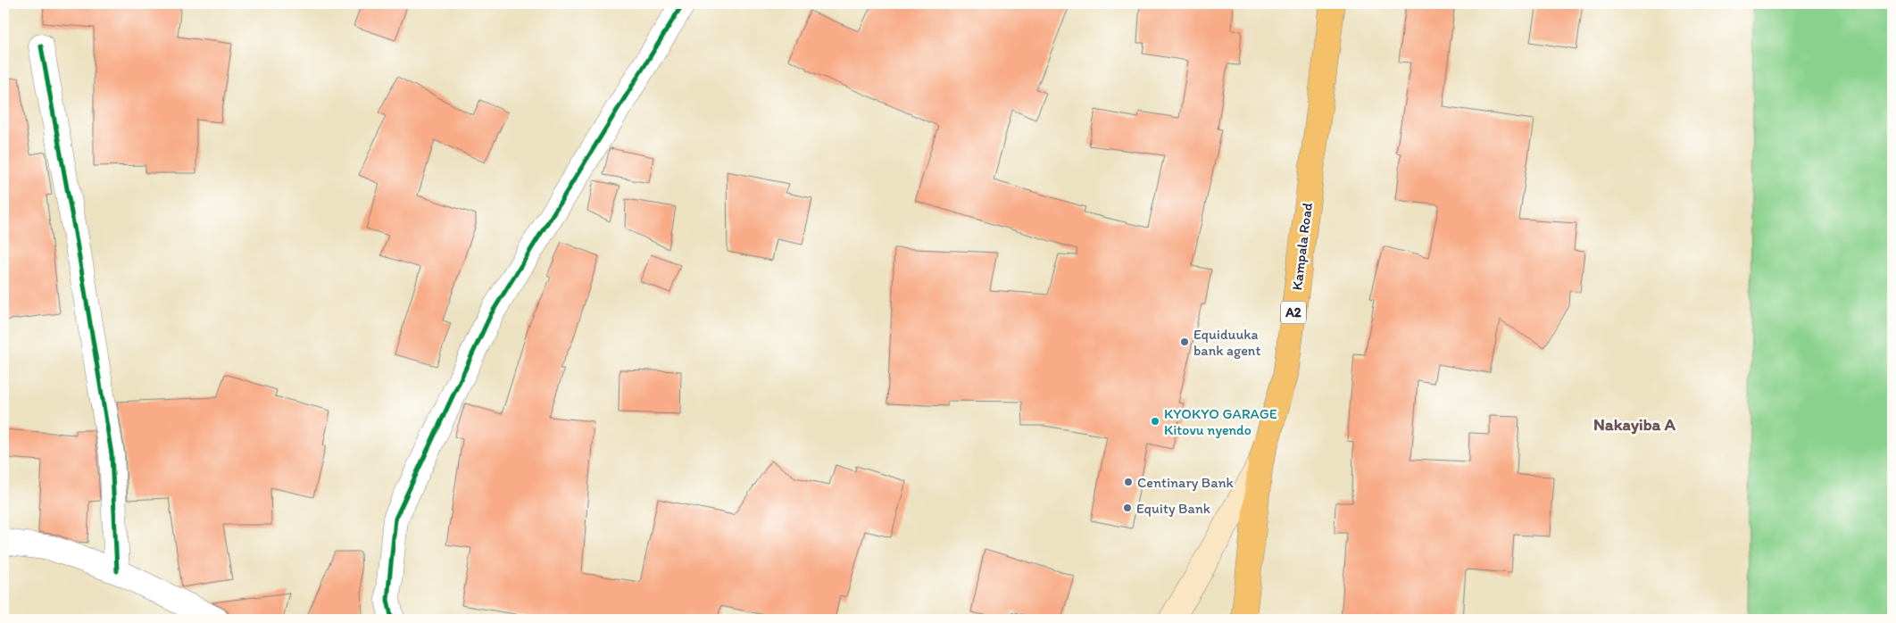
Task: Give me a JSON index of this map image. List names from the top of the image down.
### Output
{
  "streets": {
    "main road": ["Kampala Road", "A2"]
  },
  "districts": ["Nakayiba A"],
  "places": [
    "Equiduuka bank agent",
    "KYOKYO GARAGE Kitovu nyendo",
    "Centinary Bank",
    "Equity Bank"
  ]
}
